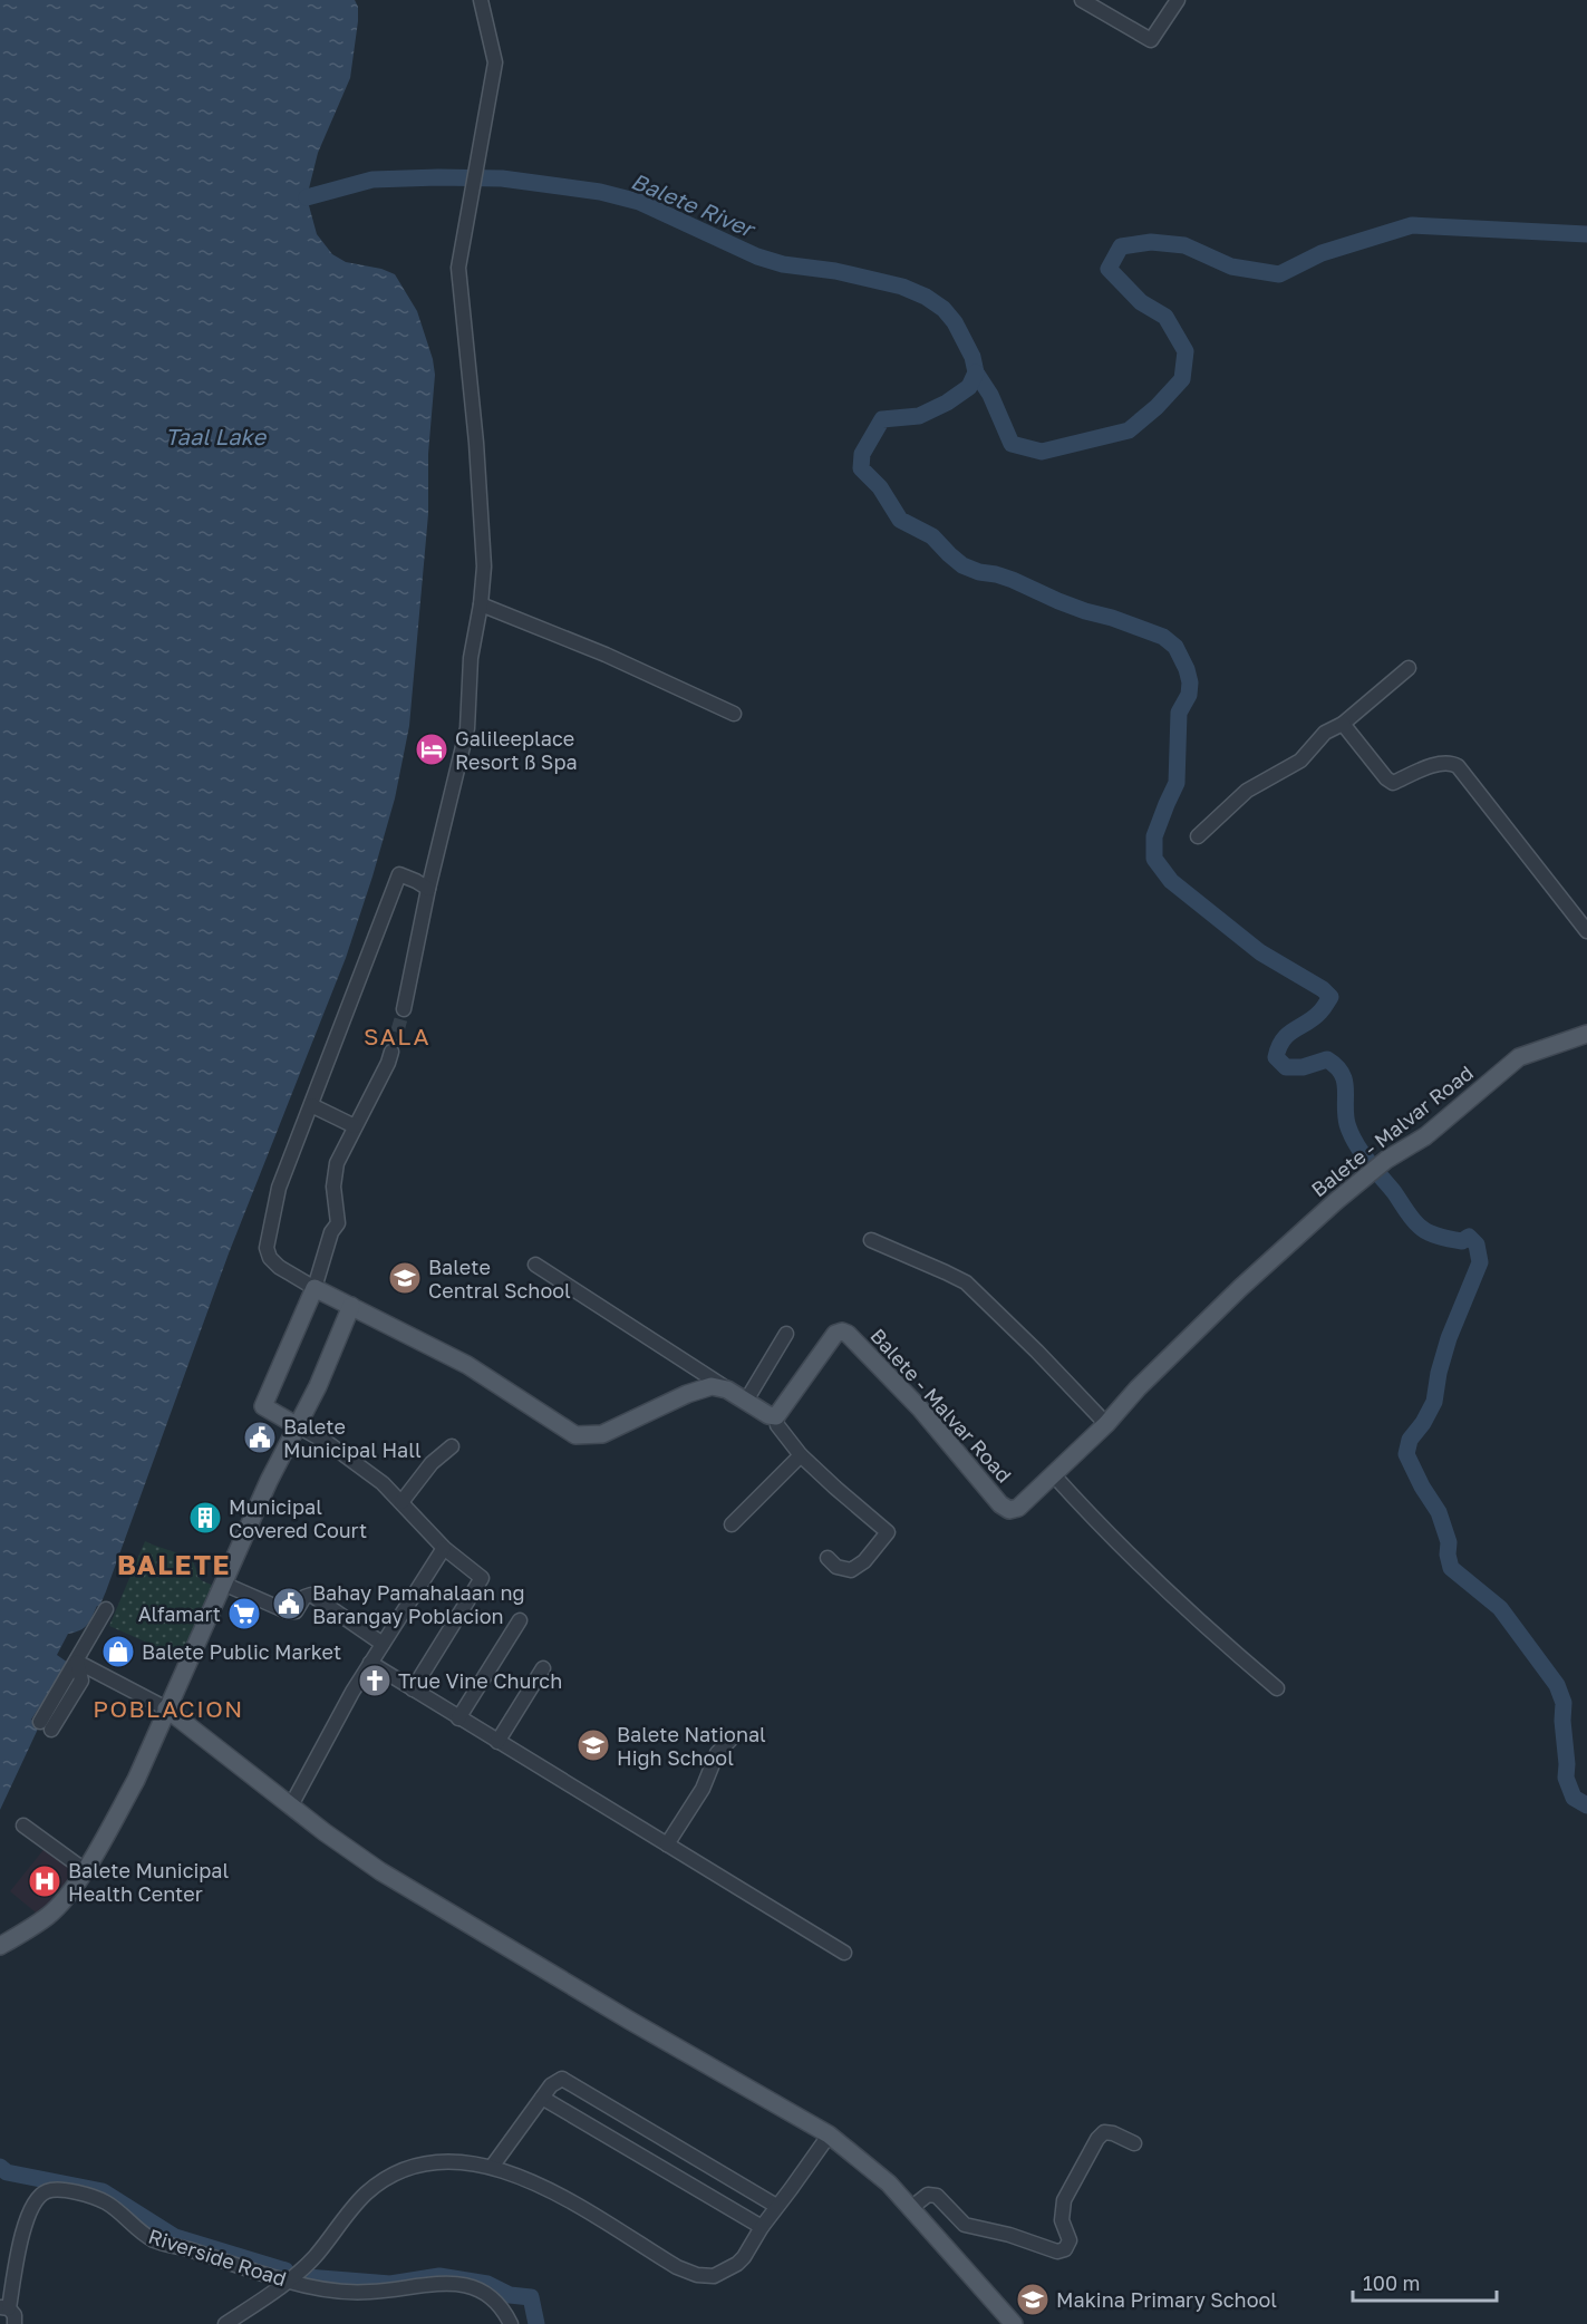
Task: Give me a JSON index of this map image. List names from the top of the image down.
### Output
{
  "streets": {
    "main road": ["Balete - Malvar Road"],
    "street": ["Riverside Road"]
  },
  "districts": ["SALA", "BALETE", "POBLACION"],
  "water": ["Balete River", "Taal Lake"],
  "places": {
    "hotel": ["Galileeplace Resort ß Spa"],
    "school or university": ["Balete Central School", "Balete National High School", "Makina Primary School"],
    "public building": ["Balete Municipal Hall", "Bahay Pamahalaan ng Barangay Poblacion"],
    "building": ["Municipal Covered Court"],
    "supermarket": ["Alfamart"],
    "shop": ["Balete Public Market"],
    "church": ["True Vine Church"],
    "hospital": ["Balete Municipal Health Center"]
  },
  "scale_bar": "100 m"
}
